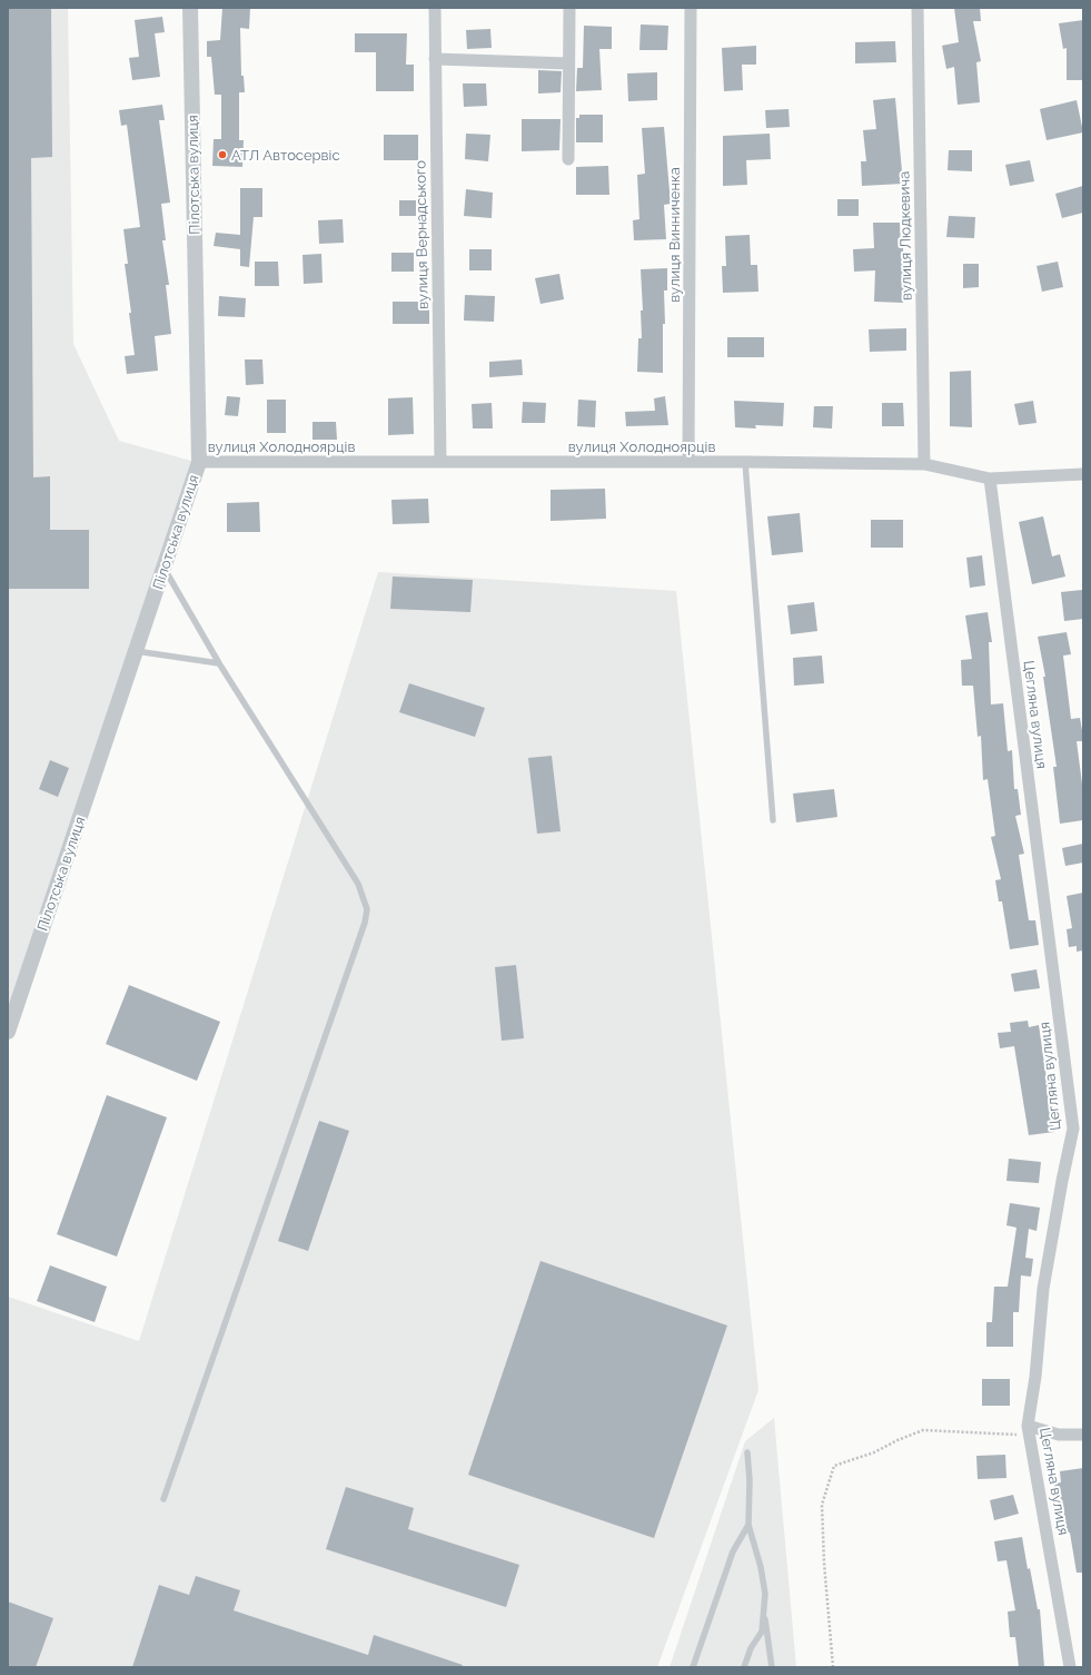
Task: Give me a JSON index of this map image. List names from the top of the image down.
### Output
{
  "streets": {
    "street": [
      "Пілотська вулиця",
      "вулиця Вернадського",
      "вулиця Винниченка",
      "вулиця Людкевича",
      "вулиця Холодноярців",
      "Цегляна вулиця"
    ]
  },
  "crossings": [
    ["Пілотська вулиця", "вулиця Холодноярців"],
    ["вулиця Вернадського", "вулиця Холодноярців"],
    ["вулиця Винниченка", "вулиця Холодноярців"],
    ["вулиця Людкевича", "вулиця Холодноярців"],
    ["вулиця Холодноярців", "Цегляна вулиця"]
  ],
  "places": ["АТЛ Автосервіс"]
}
